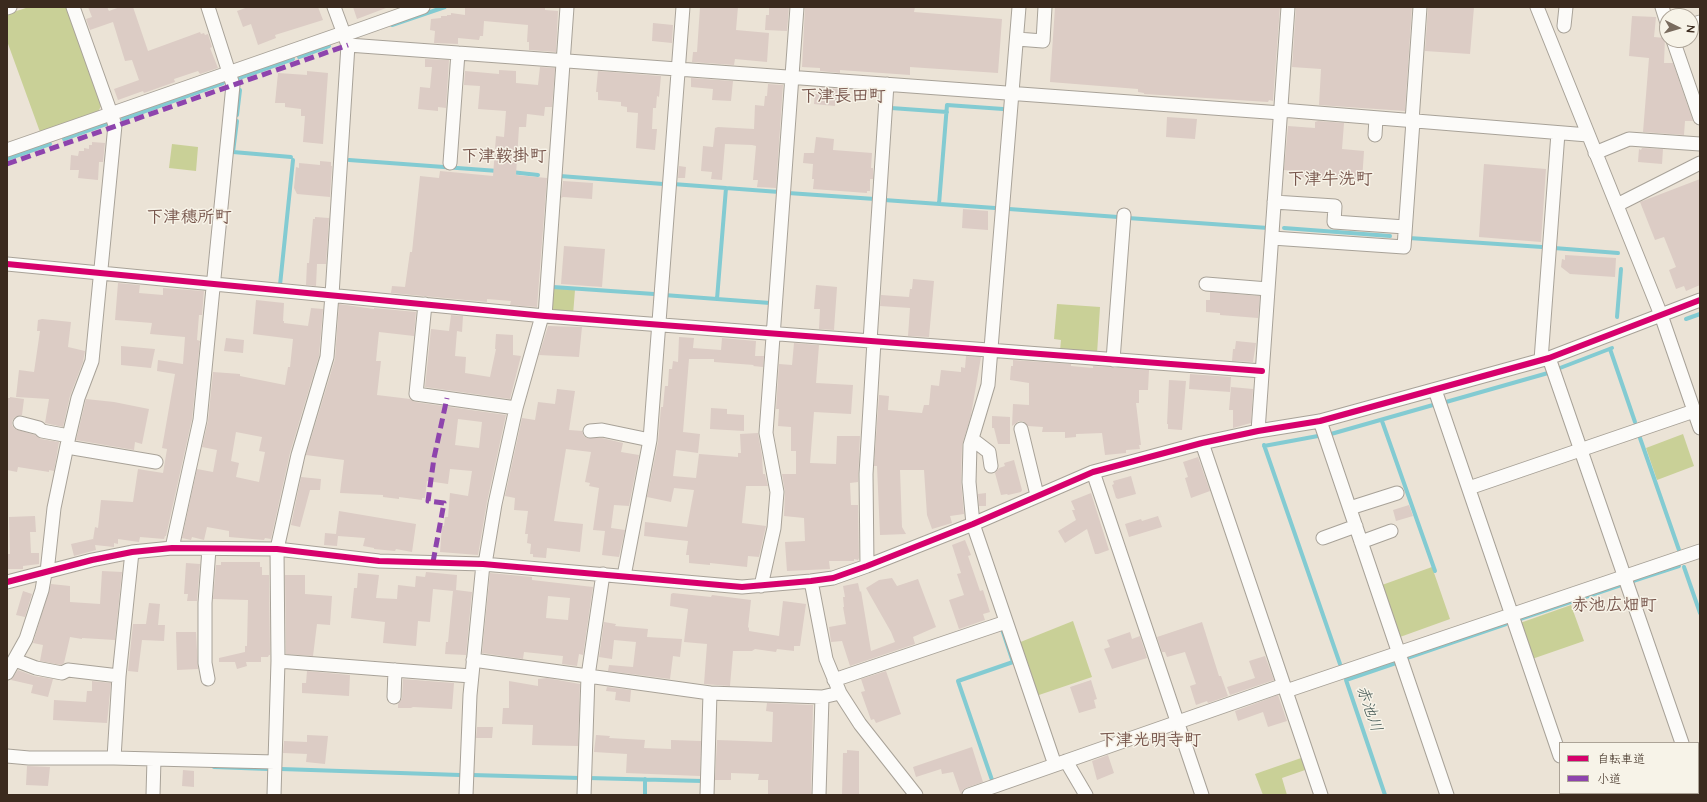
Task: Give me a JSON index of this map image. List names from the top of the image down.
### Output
{
  "districts": [
    "下津長田町",
    "下津鞍掛町",
    "下津牛洗町",
    "下津穂所町",
    "赤池広畑町",
    "下津光明寺町"
  ],
  "water": ["赤池川"],
  "legend": ["自転車道", "小道"],
  "north": "right"
}
